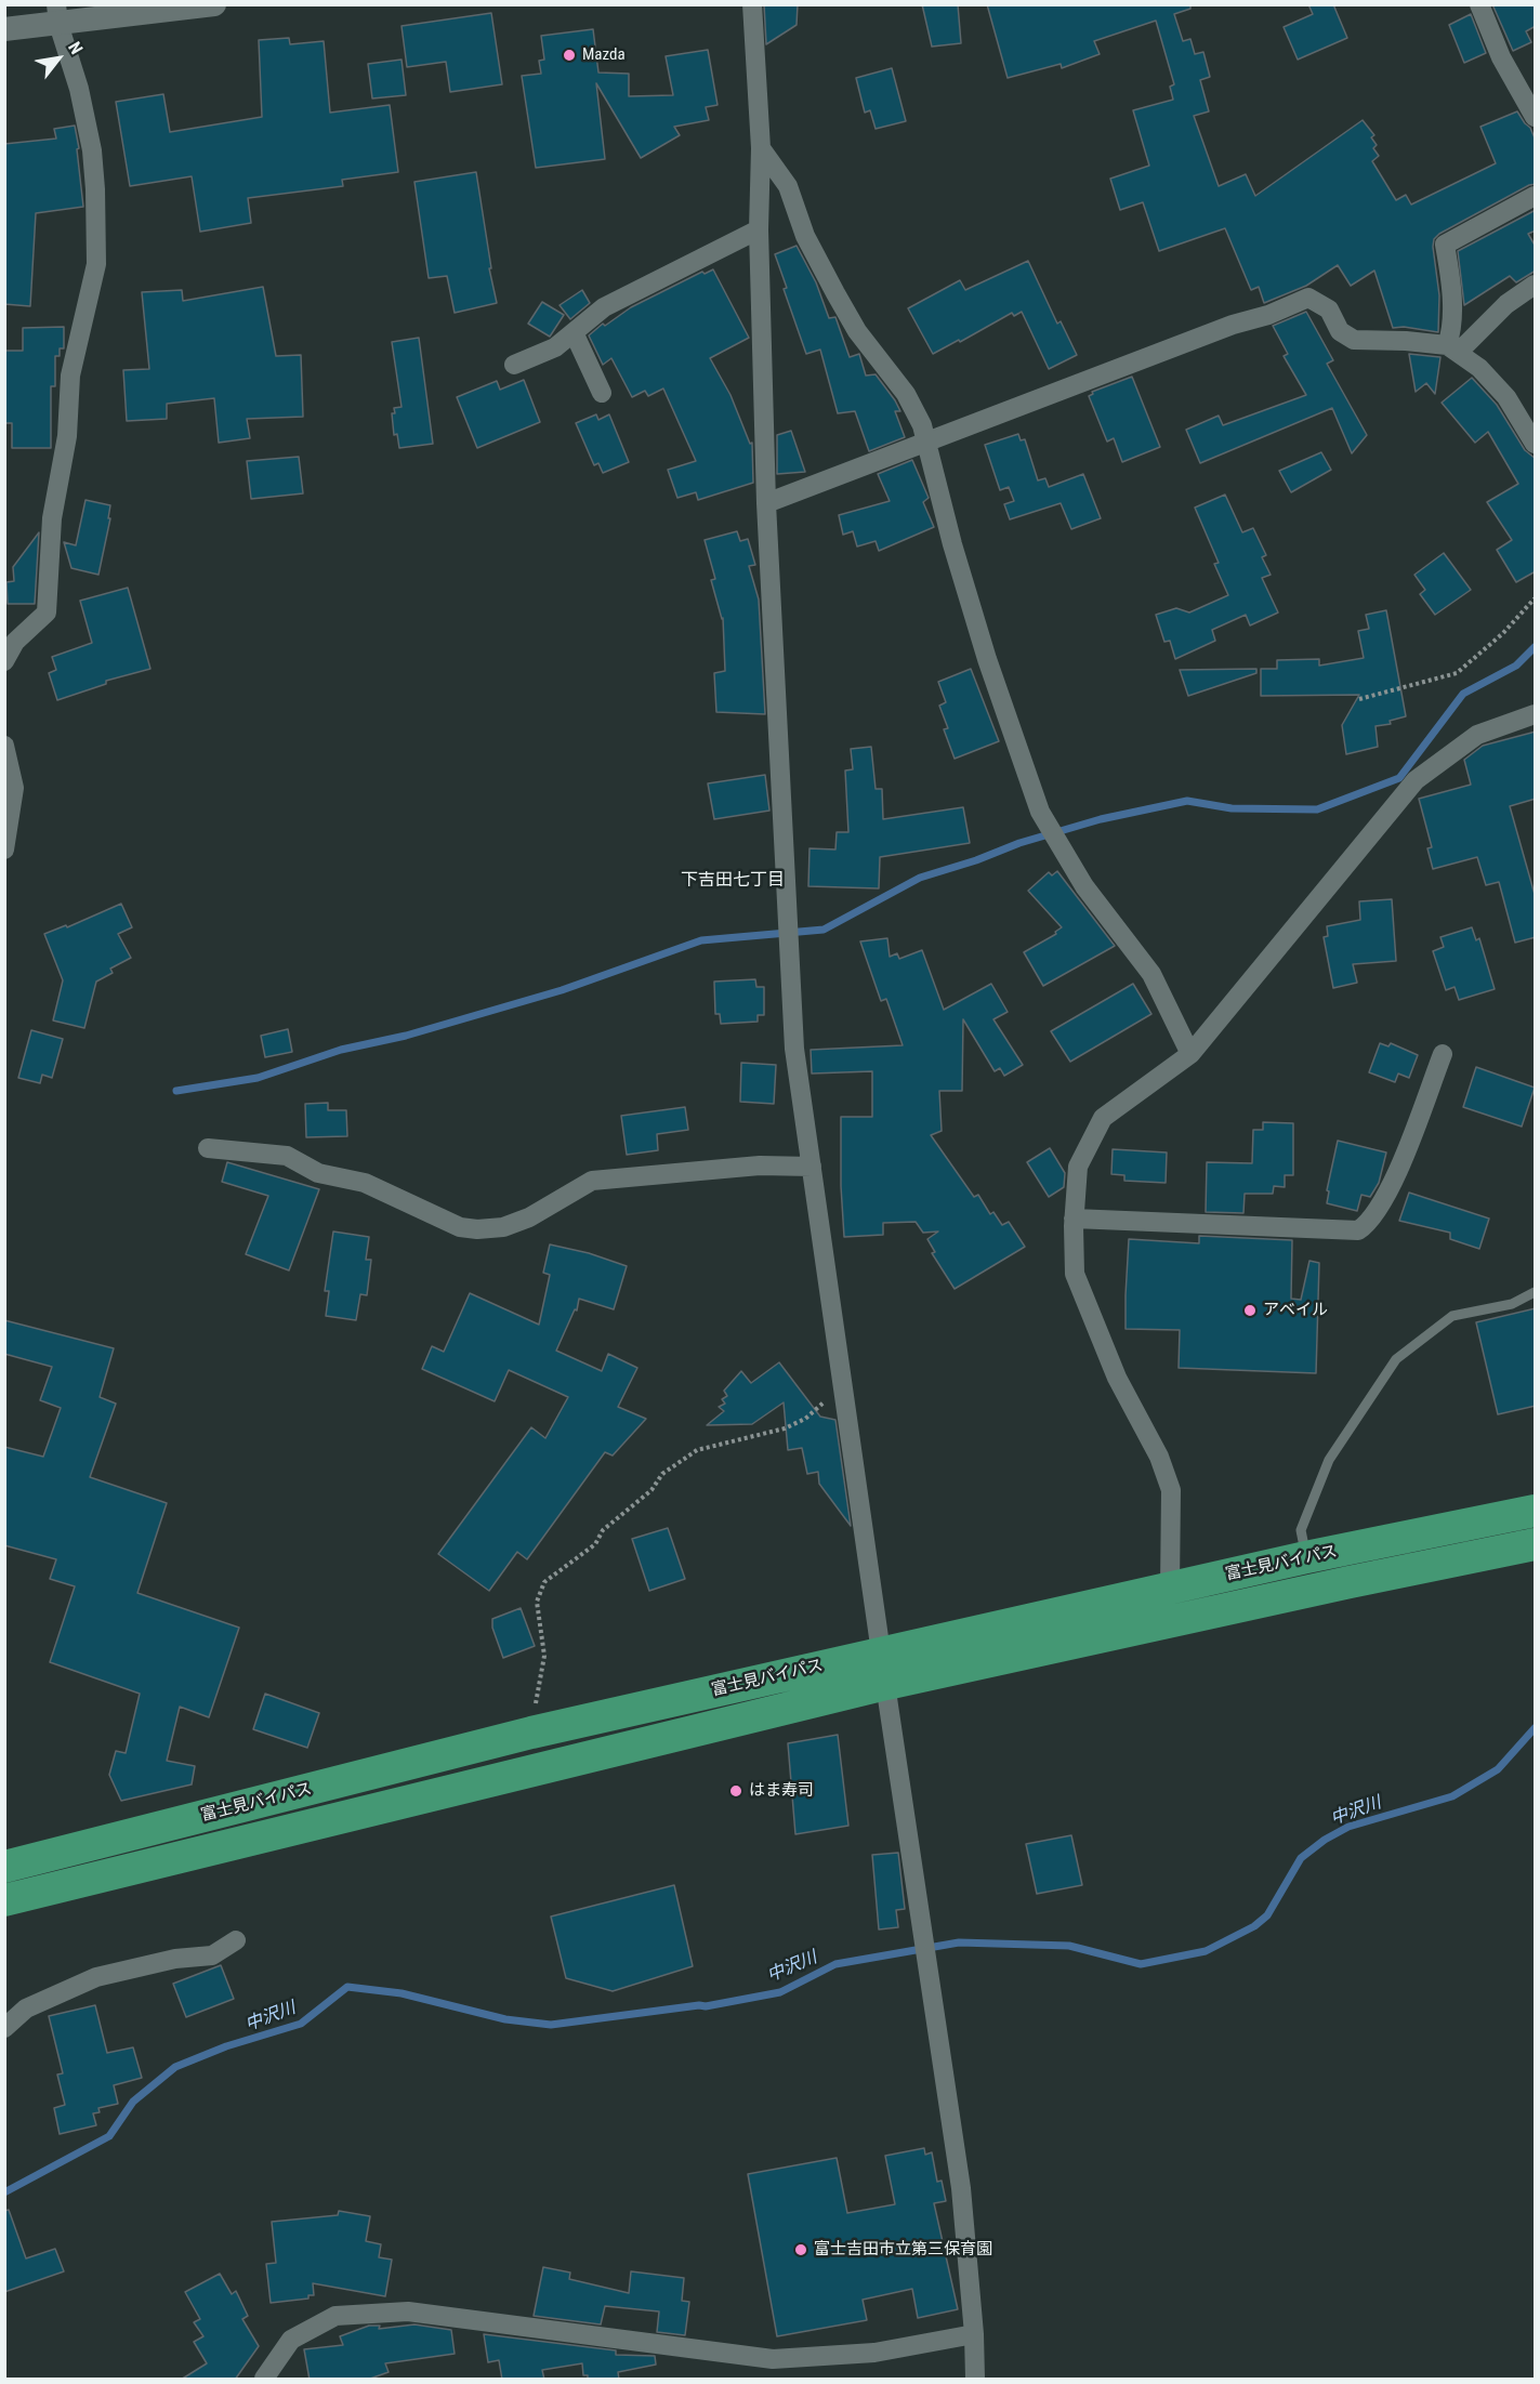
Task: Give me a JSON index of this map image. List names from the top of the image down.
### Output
{
  "streets": {
    "highway": ["富士見バイパス"]
  },
  "districts": ["下吉田七丁目"],
  "water": ["中沢川"],
  "places": [
    "Mazda",
    "アベイル",
    "はま寿司",
    "富士吉田市立第三保育園"
  ],
  "north": "top right"
}
